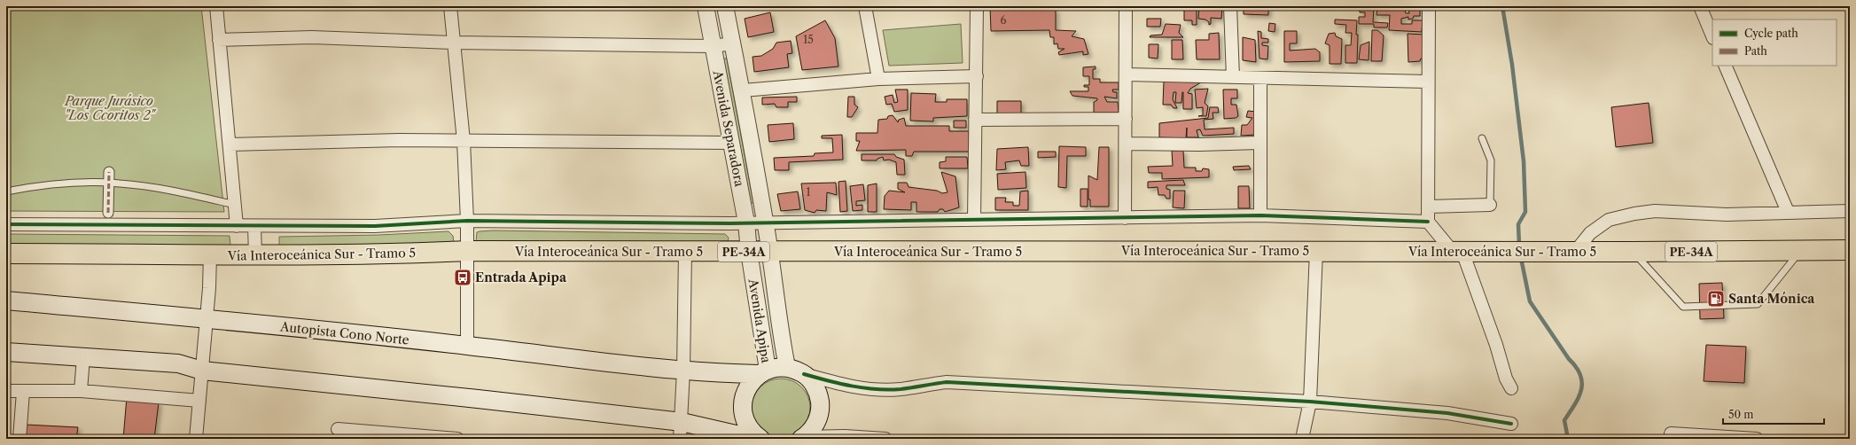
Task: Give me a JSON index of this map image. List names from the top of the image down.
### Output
{
  "streets": {
    "highway": ["Vía Interoceánica Sur - Tramo 5", "PE-34A"],
    "main road": ["Autopista Cono Norte"],
    "street": ["Avenida Separadora", "Avenida Apipa"]
  },
  "crossings": [
    ["Avenida Separadora", "Vía Interoceánica Sur - Tramo 5"],
    ["Avenida Separadora", "Avenida Apipa"],
    ["Vía Interoceánica Sur - Tramo 5", "Avenida Apipa"],
    ["Avenida Apipa", "Autopista Cono Norte"]
  ],
  "parks": ["Parque Jurásico \"Los Ccoritos 2\""],
  "places": {
    "bus stop": ["Entrada Apipa"],
    "fuel station": ["Santa Mónica"]
  },
  "house_numbers": ["6", "15", "1"],
  "legend": ["Cycle path", "Path"],
  "scale_bar": "50 m"
}
